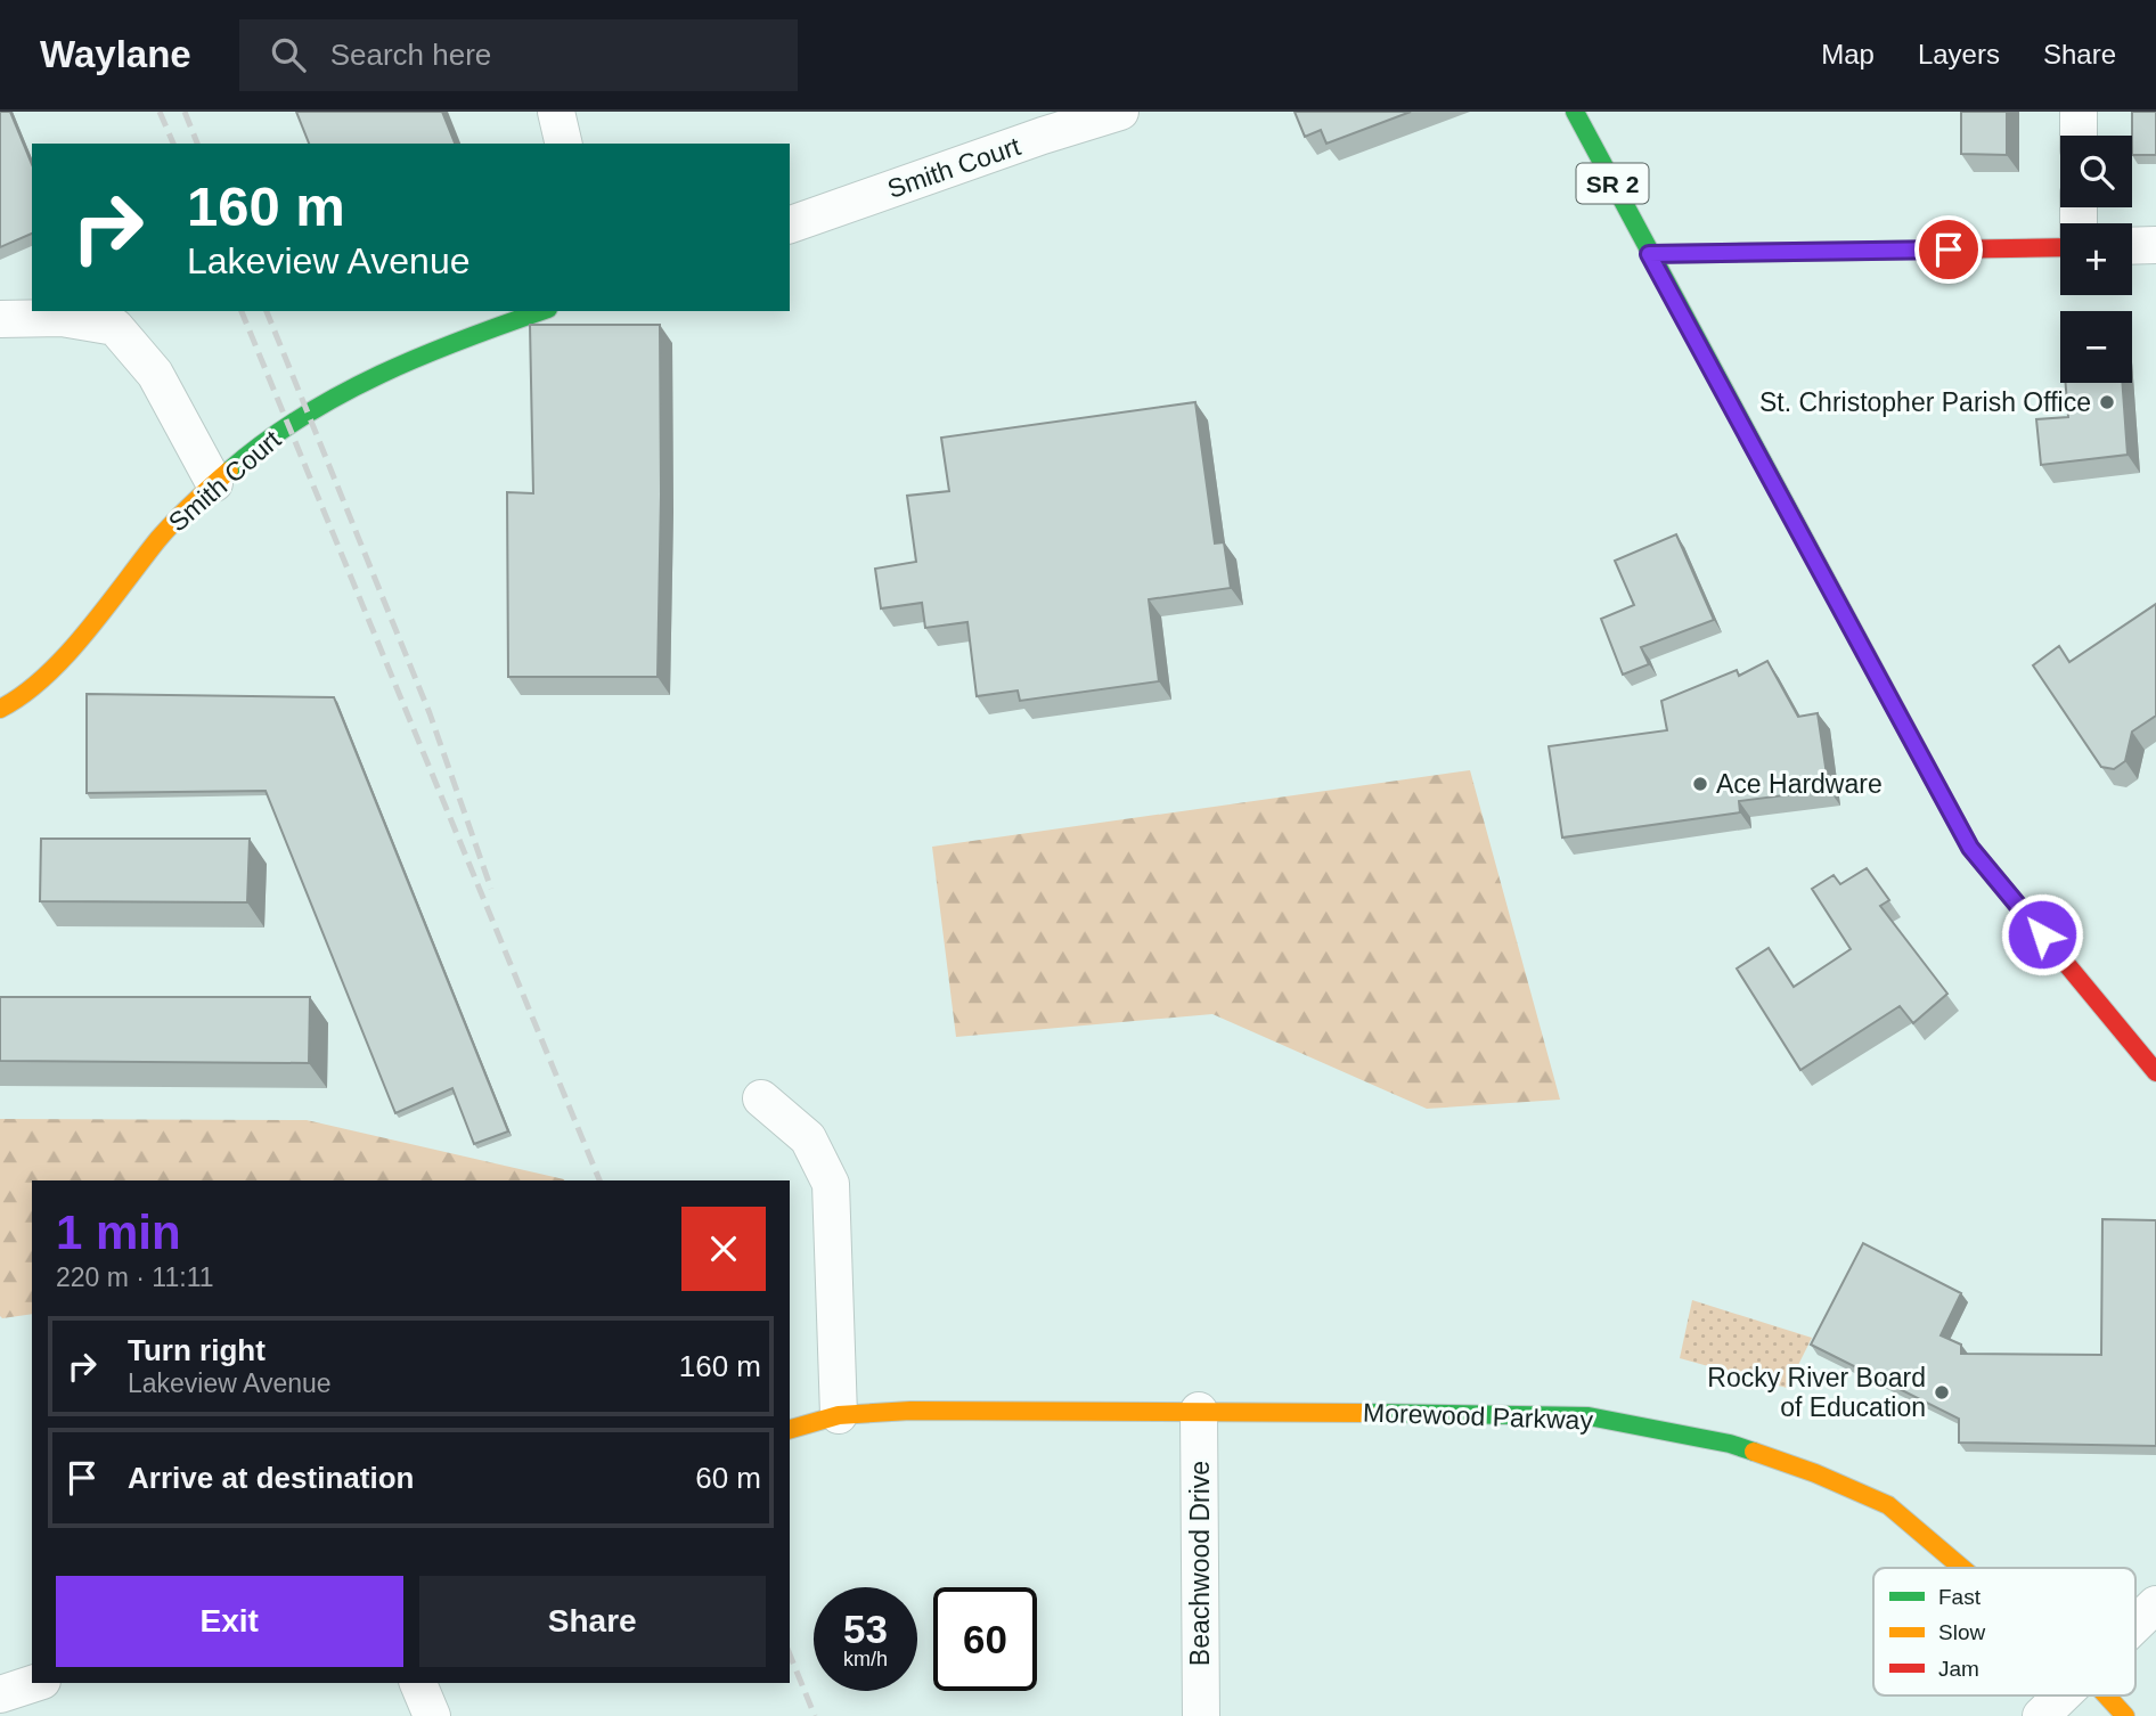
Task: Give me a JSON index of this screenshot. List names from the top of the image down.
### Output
{
  "streets": {
    "street": [
      "Smith Court",
      "SR 2",
      "Morewood Parkway",
      "Beachwood Drive"
    ]
  },
  "crossings": [
    ["Morewood Parkway", "Beachwood Drive"]
  ],
  "places": ["St. Christopher Parish Office", "Ace Hardware", "Rocky River Board of Education"],
  "legend": ["Fast", "Slow", "Jam"],
  "page": {
    "header": "Waylane",
    "search": "Search here",
    "nav": ["Map", "Layers", "Share"],
    "map_buttons": ["+", "−"],
    "turn": ["160 m", "Lakeview Avenue"],
    "heading": ["1 min", "220 m · 11:11"],
    "list": [
      {
        "name": "Turn right",
        "note": "Lakeview Avenue",
        "value": "160 m"
      },
      {
        "name": "Arrive at destination",
        "value": "60 m"
      }
    ],
    "buttons": ["Exit", "Share"],
    "speed": "53 km/h",
    "limit": "60"
  }
}
